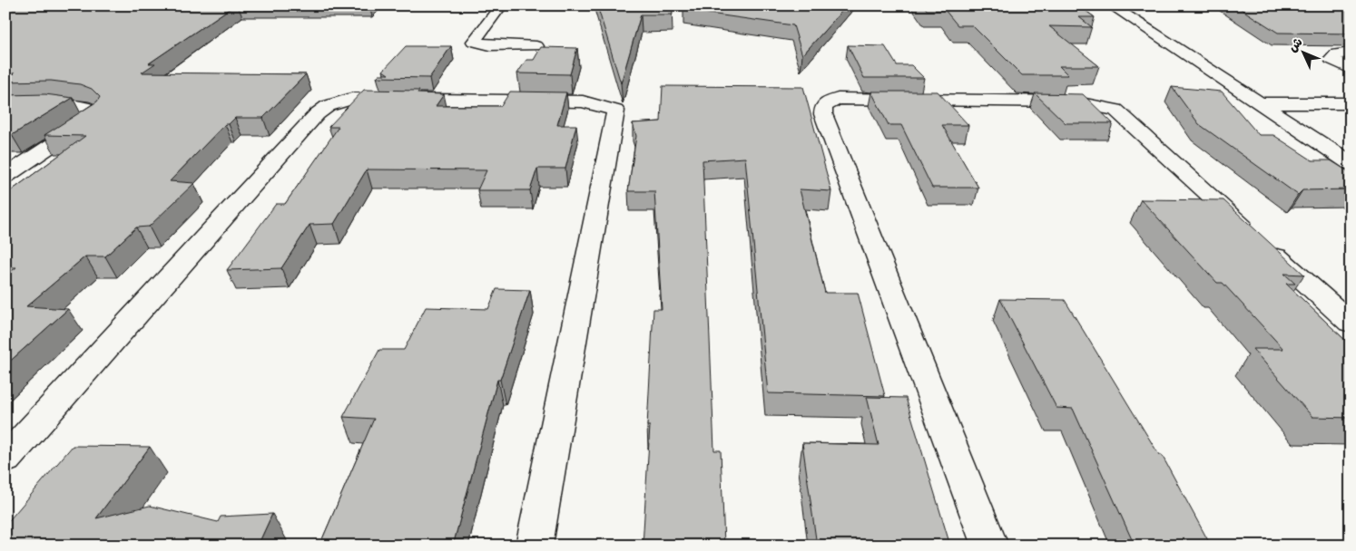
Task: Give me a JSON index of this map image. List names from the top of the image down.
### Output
{
  "north": "top left"
}
